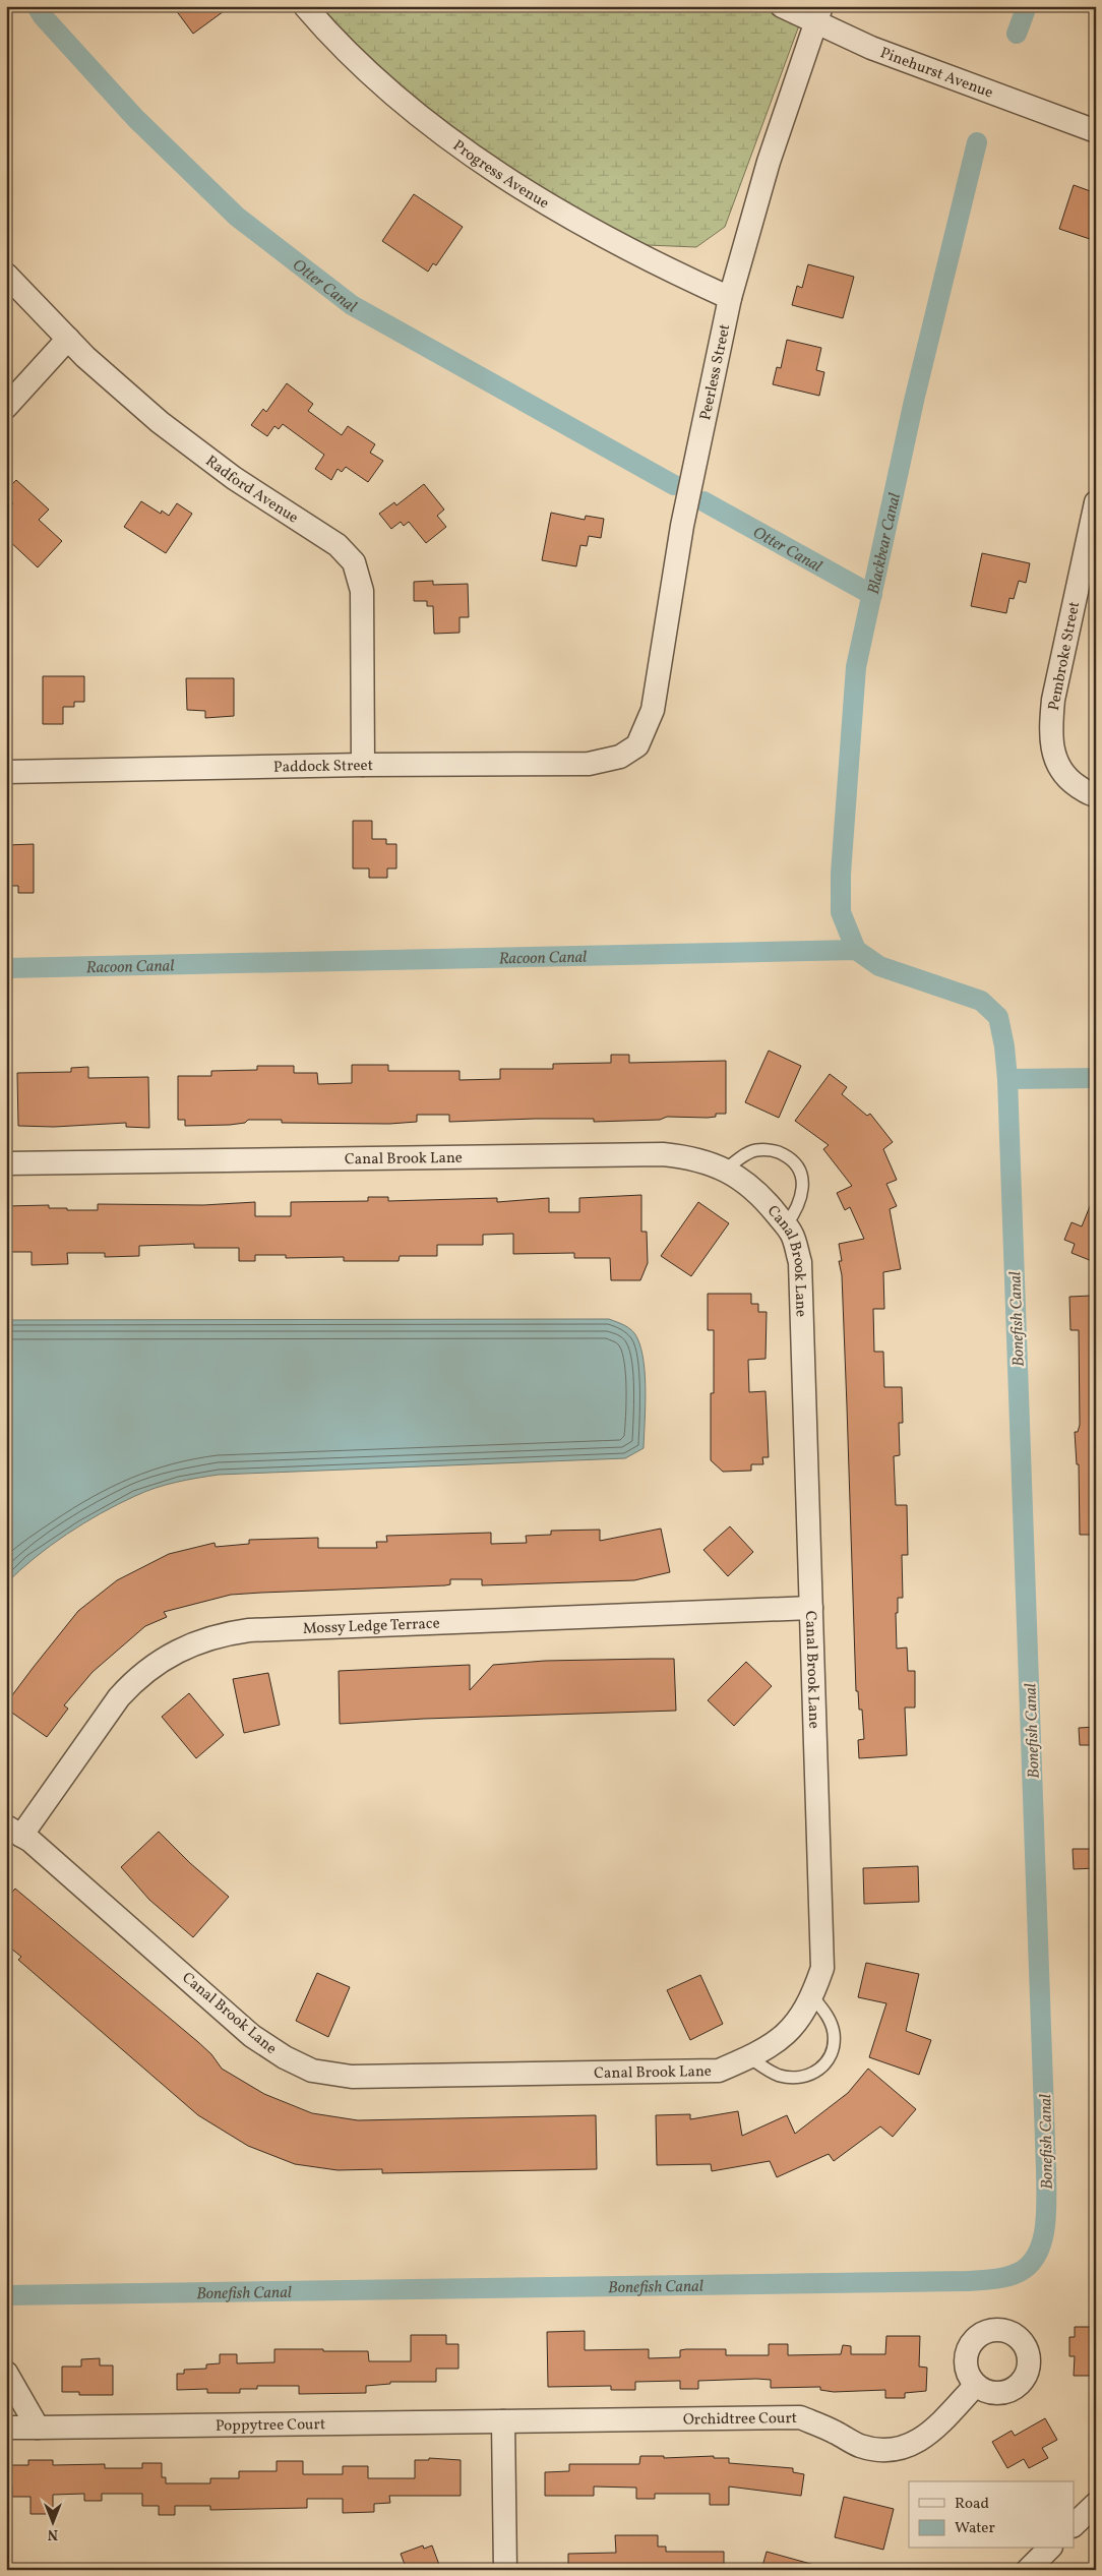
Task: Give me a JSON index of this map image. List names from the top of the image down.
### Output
{
  "streets": {
    "street": [
      "Pinehurst Avenue",
      "Progress Avenue",
      "Peerless Street",
      "Radford Avenue",
      "Pembroke Street",
      "Paddock Street",
      "Canal Brook Lane",
      "Mossy Ledge Terrace",
      "Orchidtree Court",
      "Poppytree Court"
    ]
  },
  "crossings": [
    ["Pinehurst Avenue", "Peerless Street"],
    ["Progress Avenue", "Peerless Street"],
    ["Peerless Street", "Paddock Street"],
    ["Radford Avenue", "Paddock Street"],
    ["Canal Brook Lane", "Mossy Ledge Terrace"],
    ["Orchidtree Court", "Poppytree Court"]
  ],
  "water": [
    "Otter Canal",
    "Blackbear Canal",
    "Racoon Canal",
    "Bonefish Canal"
  ],
  "legend": ["Road", "Water"],
  "north": "bottom"
}
